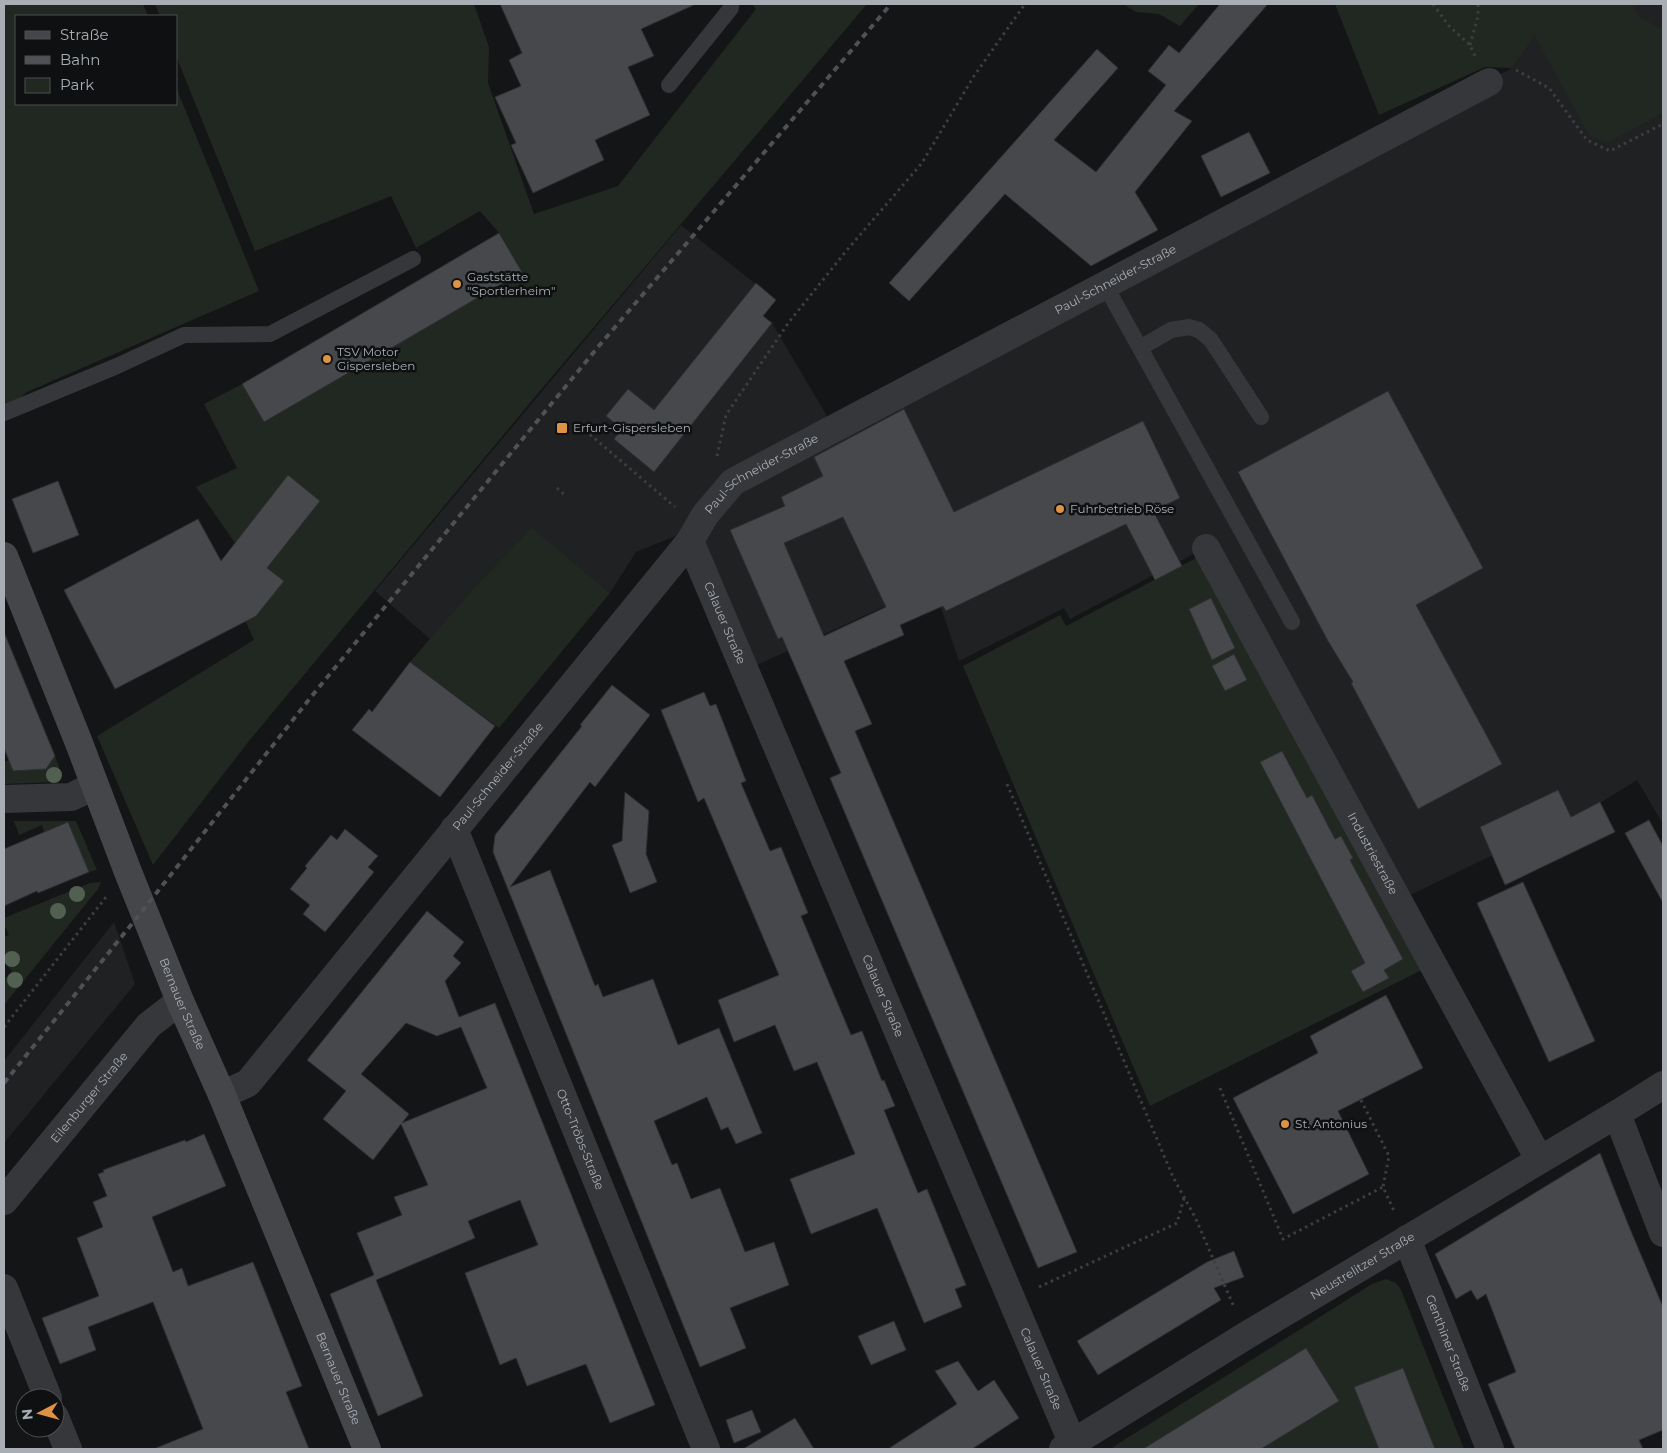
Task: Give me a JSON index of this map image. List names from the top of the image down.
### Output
{
  "streets": {
    "street": [
      "Paul-Schneider-Straße",
      "Calauer Straße",
      "Industriestraße",
      "Bernauer Straße",
      "Eilenburger Straße",
      "Otto-Tröbs-Straße",
      "Neustrelitzer Straße",
      "Genthiner Straße"
    ]
  },
  "crossings": [
    ["Paul-Schneider-Straße", "Calauer Straße"],
    ["Paul-Schneider-Straße", "Bernauer Straße"],
    ["Paul-Schneider-Straße", "Otto-Tröbs-Straße"],
    ["Calauer Straße", "Neustrelitzer Straße"],
    ["Industriestraße", "Neustrelitzer Straße"],
    ["Bernauer Straße", "Eilenburger Straße"],
    ["Neustrelitzer Straße", "Genthiner Straße"]
  ],
  "places": {
    "other": [
      "Gaststätte \"Sportlerheim\"",
      "TSV Motor Gispersleben",
      "Fuhrbetrieb Röse",
      "St. Antonius"
    ],
    "transit": ["Erfurt-Gispersleben"]
  },
  "legend": ["Straße", "Bahn", "Park"],
  "north": "left"
}
